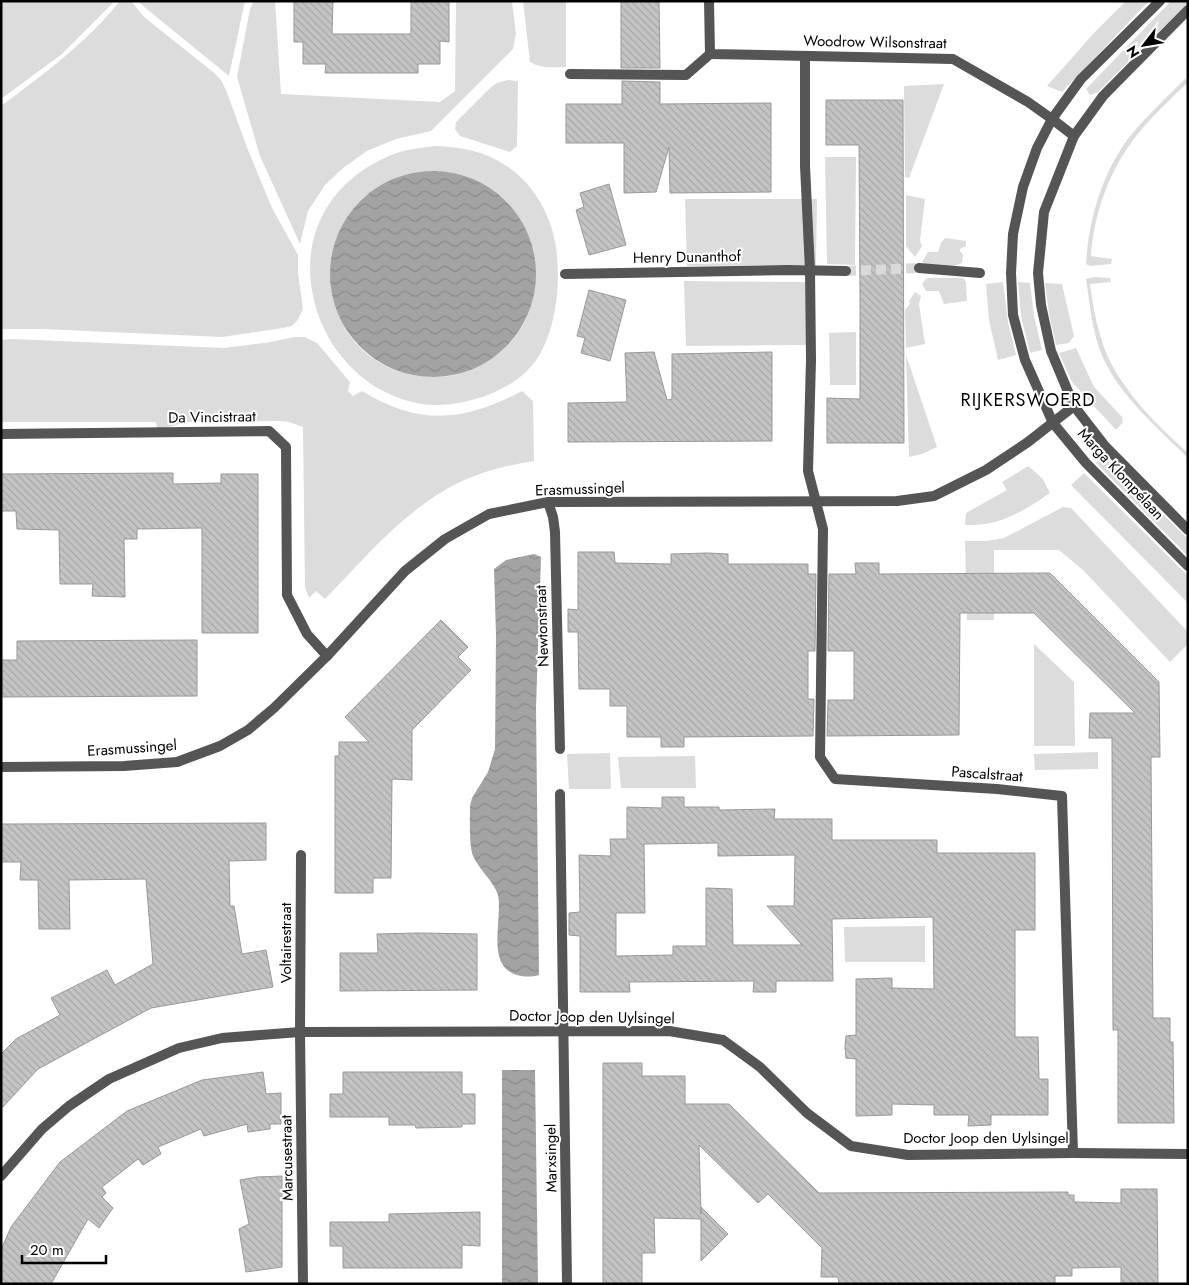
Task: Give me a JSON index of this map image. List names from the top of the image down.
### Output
{
  "streets": {
    "street": [
      "Woodrow Wilsonstraat",
      "Henry Dunanthof",
      "Da Vincistraat",
      "Marga Klompélaan",
      "Erasmussingel",
      "Newtonstraat",
      "Pascalstraat",
      "Voltairestraat",
      "Doctor Joop den Uylsingel",
      "Marcusestraat",
      "Marxsingel"
    ]
  },
  "crossings": [
    ["Woodrow Wilsonstraat", "Marga Klompélaan"],
    ["Da Vincistraat", "Erasmussingel"],
    ["Marga Klompélaan", "Erasmussingel"],
    ["Erasmussingel", "Newtonstraat"],
    ["Erasmussingel", "Pascalstraat"],
    ["Pascalstraat", "Doctor Joop den Uylsingel"],
    ["Voltairestraat", "Doctor Joop den Uylsingel"],
    ["Voltairestraat", "Marcusestraat"],
    ["Doctor Joop den Uylsingel", "Marcusestraat"],
    ["Doctor Joop den Uylsingel", "Marxsingel"]
  ],
  "districts": ["RIJKERSWOERD"],
  "scale_bar": "20 m",
  "north": "bottom left"
}
